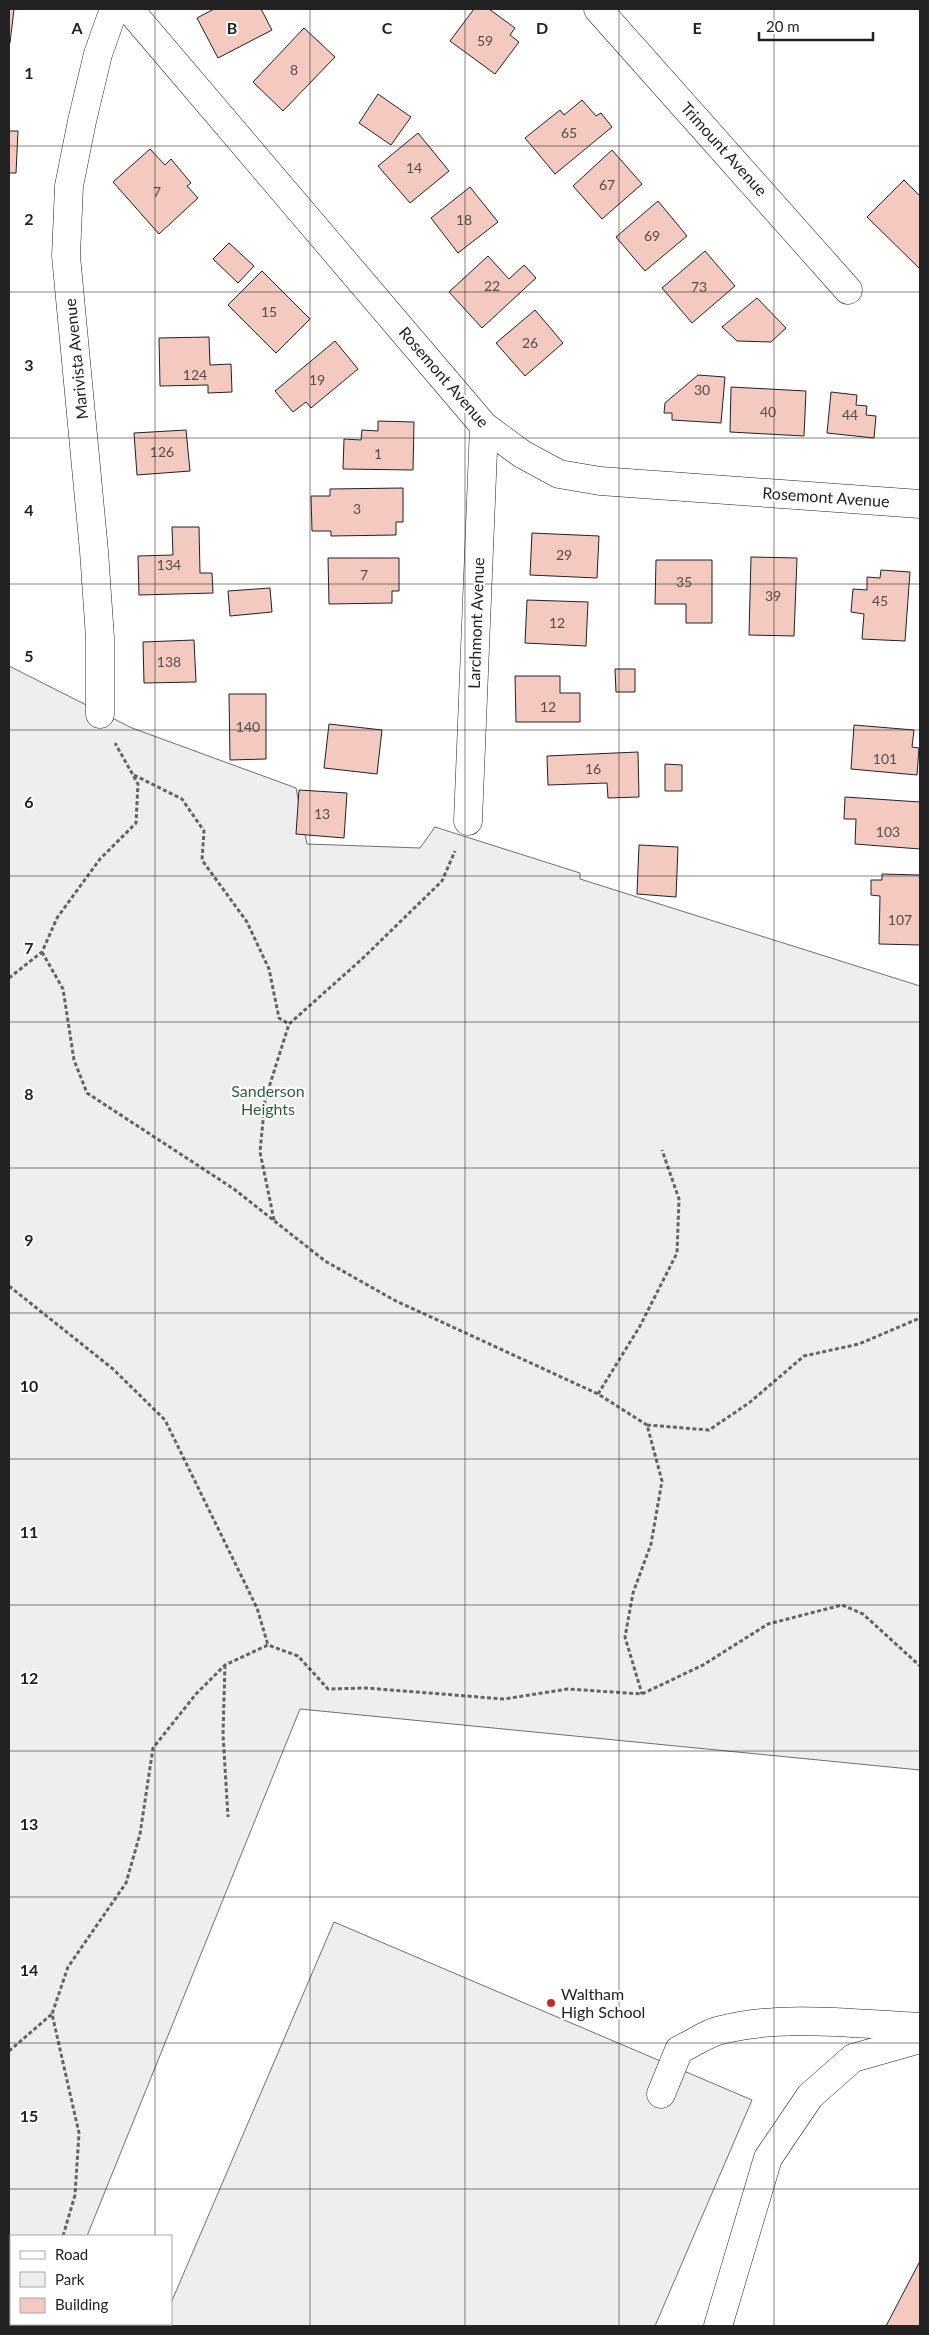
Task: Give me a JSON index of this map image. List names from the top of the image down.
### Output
{
  "streets": {
    "street": [
      "Trimount Avenue",
      "Marivista Avenue",
      "Rosemont Avenue",
      "Larchmont Avenue"
    ]
  },
  "crossings": [
    ["Rosemont Avenue", "Larchmont Avenue"]
  ],
  "parks": ["Sanderson Heights"],
  "places": ["Waltham High School"],
  "house_numbers": [
    "59",
    "8",
    "65",
    "14",
    "67",
    "7",
    "18",
    "69",
    "22",
    "73",
    "15",
    "26",
    "124",
    "19",
    "30",
    "40",
    "44",
    "126",
    "1",
    "3",
    "29",
    "134",
    "7",
    "35",
    "39",
    "45",
    "12",
    "138",
    "12",
    "140",
    "101",
    "16",
    "13",
    "103",
    "107"
  ],
  "legend": ["Road", "Park", "Building"],
  "scale_bar": "20 m",
  "grid": {
    "columns": [
      "A",
      "B",
      "C",
      "D",
      "E"
    ],
    "rows": [
      "1",
      "2",
      "3",
      "4",
      "5",
      "6",
      "7",
      "8",
      "9",
      "10",
      "11",
      "12",
      "13",
      "14",
      "15"
    ]
  }
}
